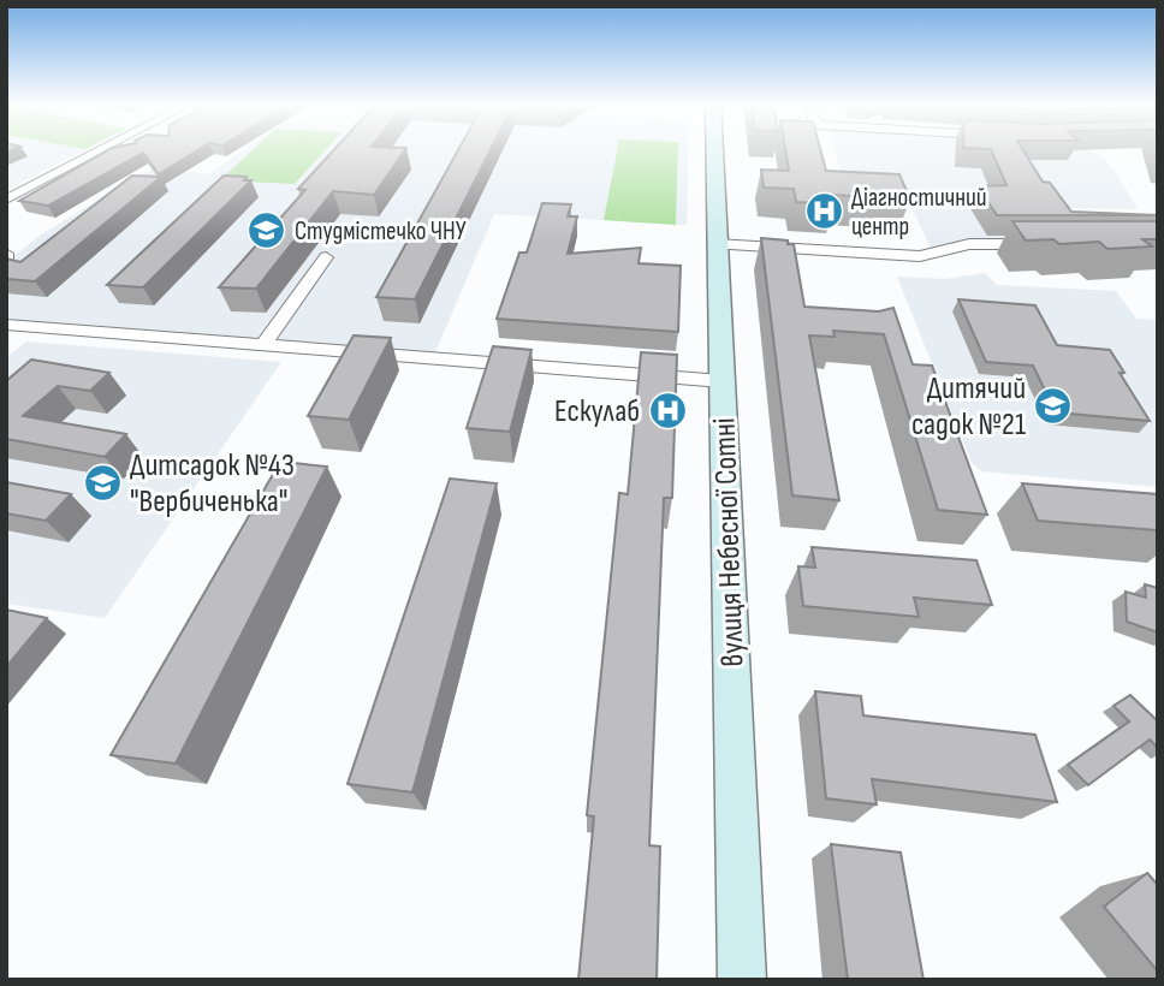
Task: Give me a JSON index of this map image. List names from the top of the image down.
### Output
{
  "streets": {
    "street": ["вулиця Небесної Сотні"]
  },
  "places": {
    "hospital": ["Діагностичний центр", "Ескулаб"],
    "school or university": ["Студмістечко ЧНУ", "Дитячий садок №21", "Дитсадок №43 \"Вербиченька\""]
  }
}
